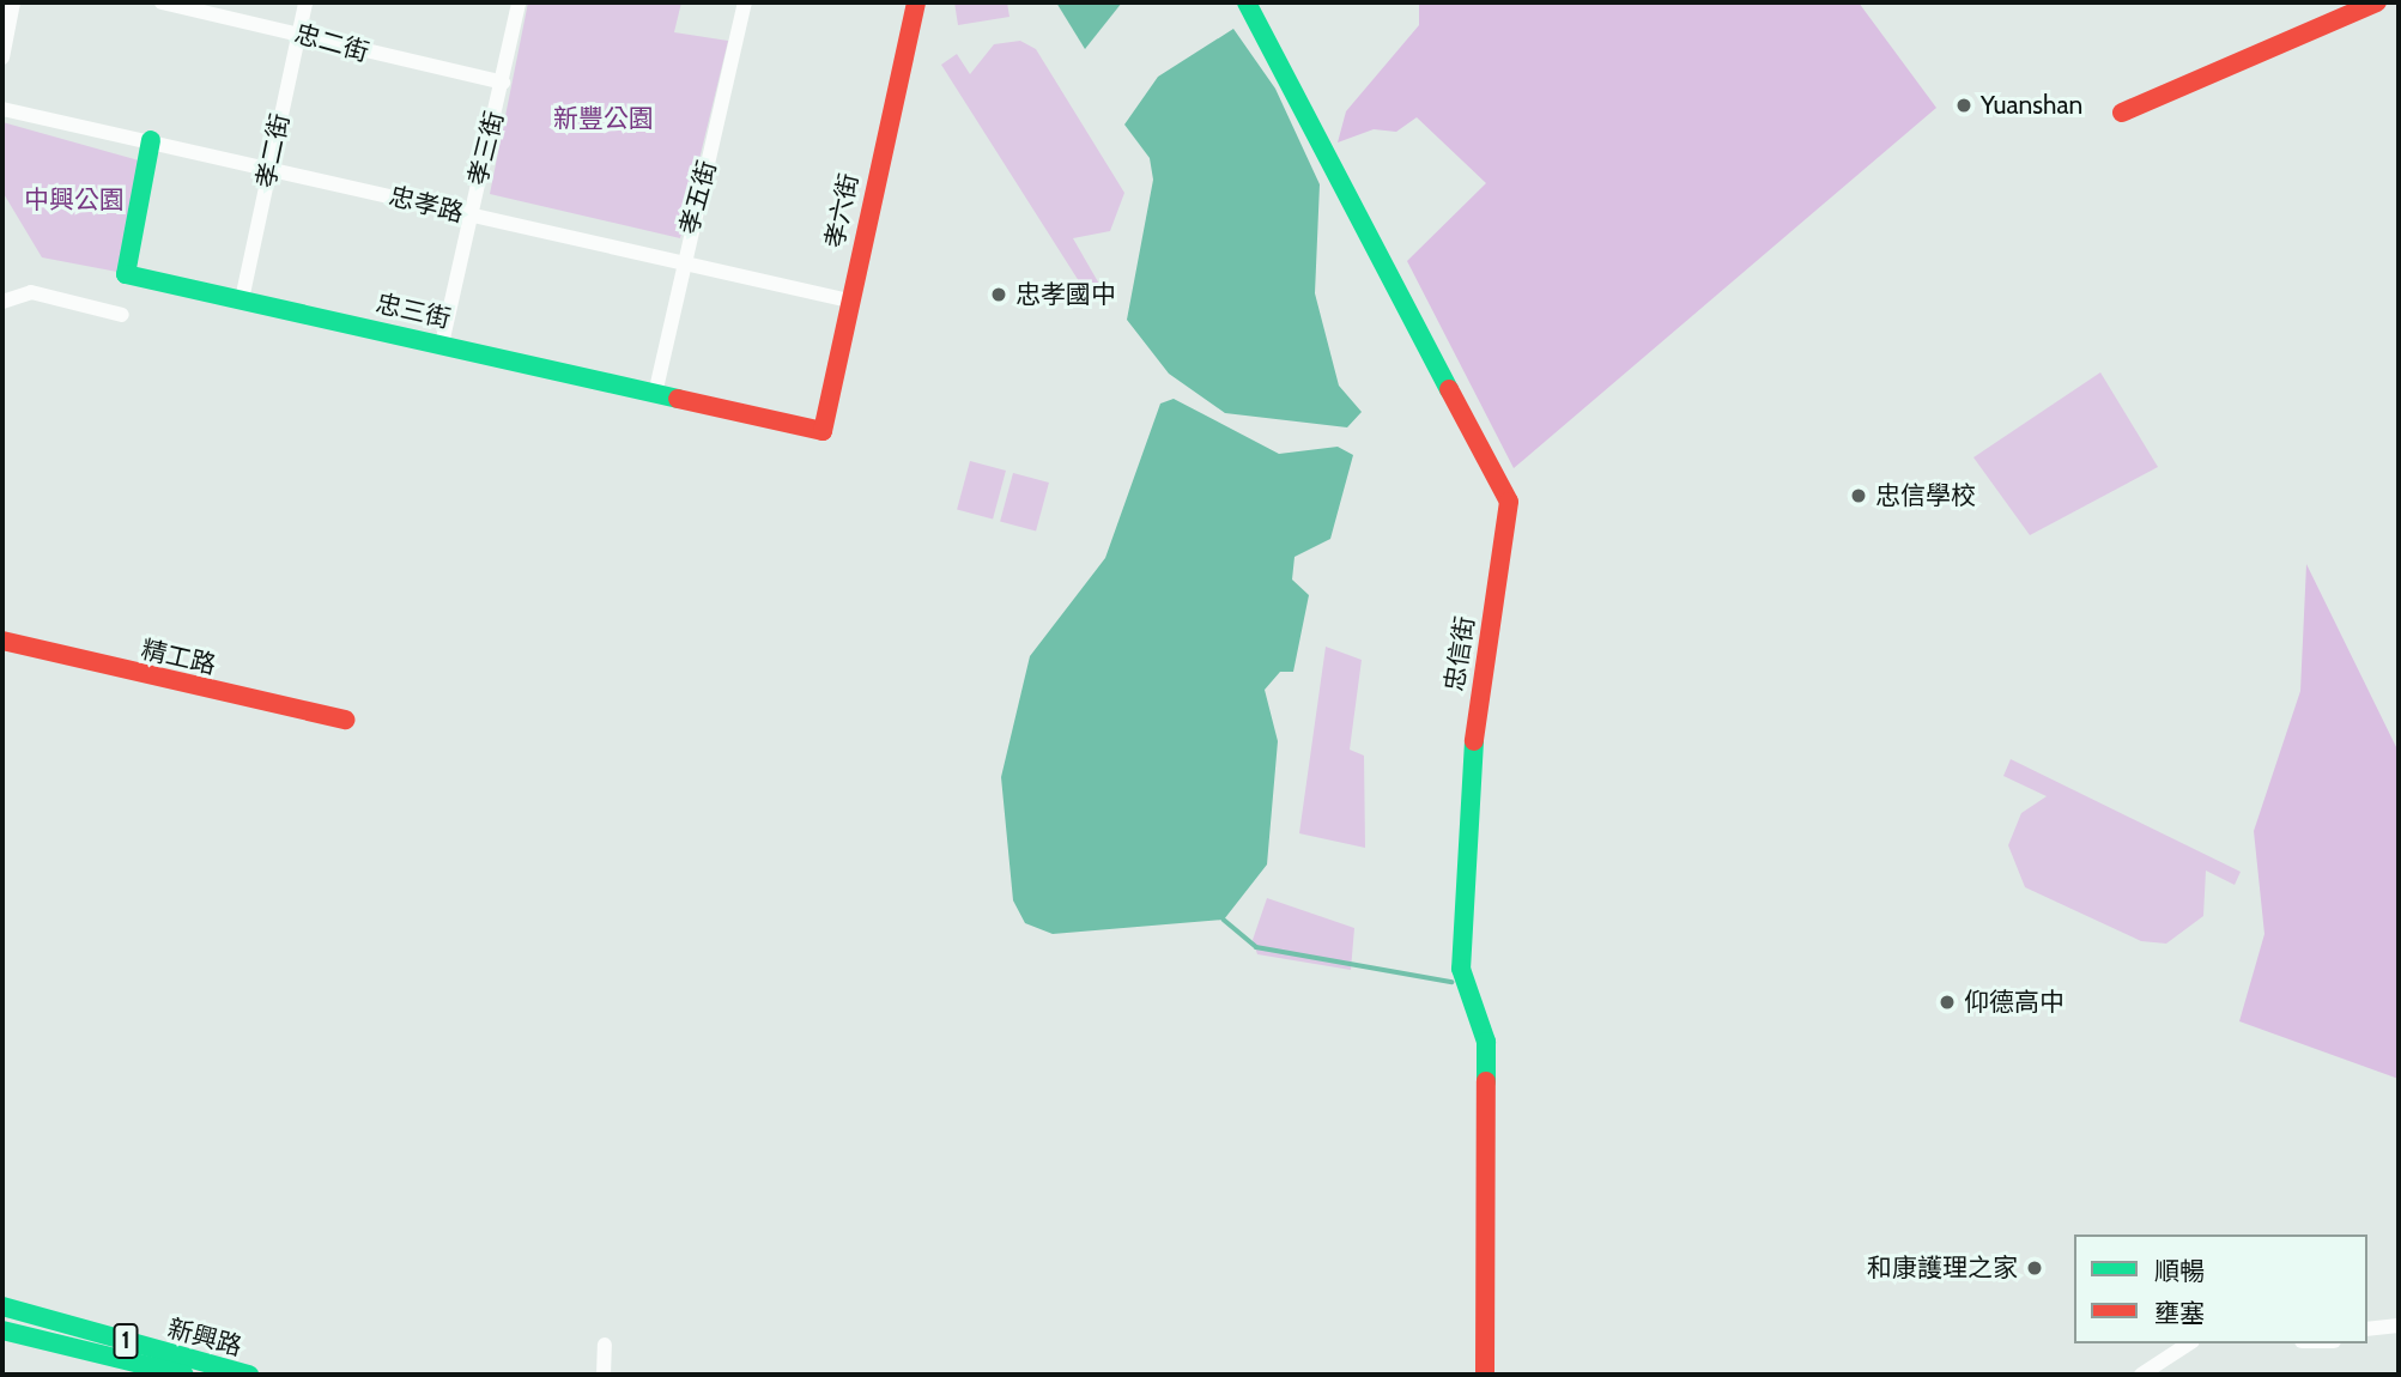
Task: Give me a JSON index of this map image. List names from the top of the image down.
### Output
{
  "streets": {
    "street": [
      "忠二街",
      "孝三街",
      "孝二街",
      "孝五街",
      "忠孝路",
      "孝六街",
      "忠三街",
      "忠信街",
      "精工路",
      "新興路",
      "1"
    ]
  },
  "crossings": [
    ["忠二街", "孝三街"],
    ["忠二街", "孝二街"],
    ["孝三街", "忠孝路"],
    ["孝三街", "忠三街"],
    ["孝二街", "忠孝路"],
    ["孝二街", "忠三街"],
    ["孝五街", "忠孝路"],
    ["孝五街", "忠三街"],
    ["忠孝路", "孝六街"],
    ["忠孝路", "忠三街"],
    ["孝六街", "忠三街"]
  ],
  "parks": ["新豐公園", "中興公園"],
  "places": [
    "Yuanshan",
    "忠孝國中",
    "忠信學校",
    "仰德高中",
    "和康護理之家"
  ],
  "legend": ["順暢", "壅塞"]
}
